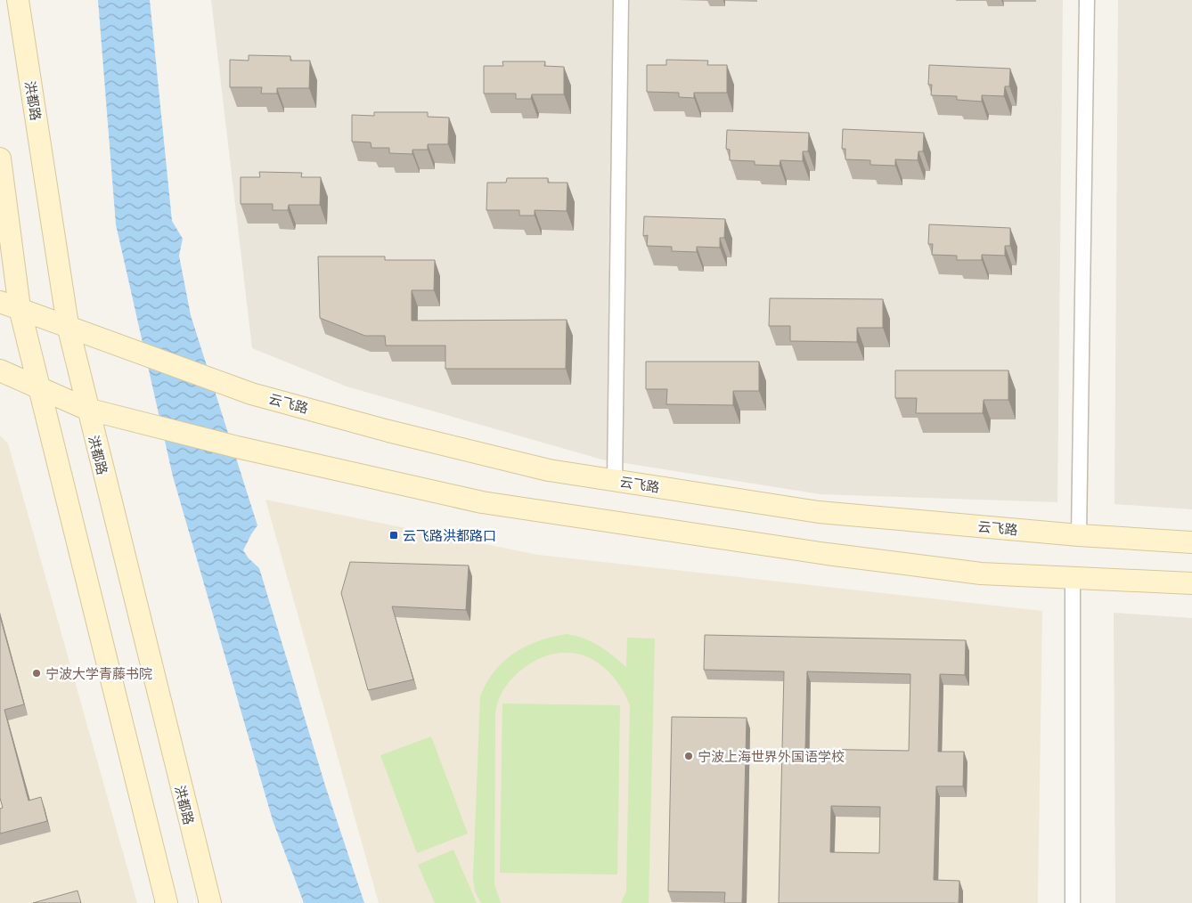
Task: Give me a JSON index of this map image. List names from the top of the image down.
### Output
{
  "streets": {
    "main road": ["洪都路", "云飞路"]
  },
  "crossings": [
    ["洪都路", "云飞路"]
  ],
  "places": {
    "transit": ["云飞路洪都路口"],
    "other": ["宁波大学青藤书院", "宁波上海世界外国语学校"]
  }
}
